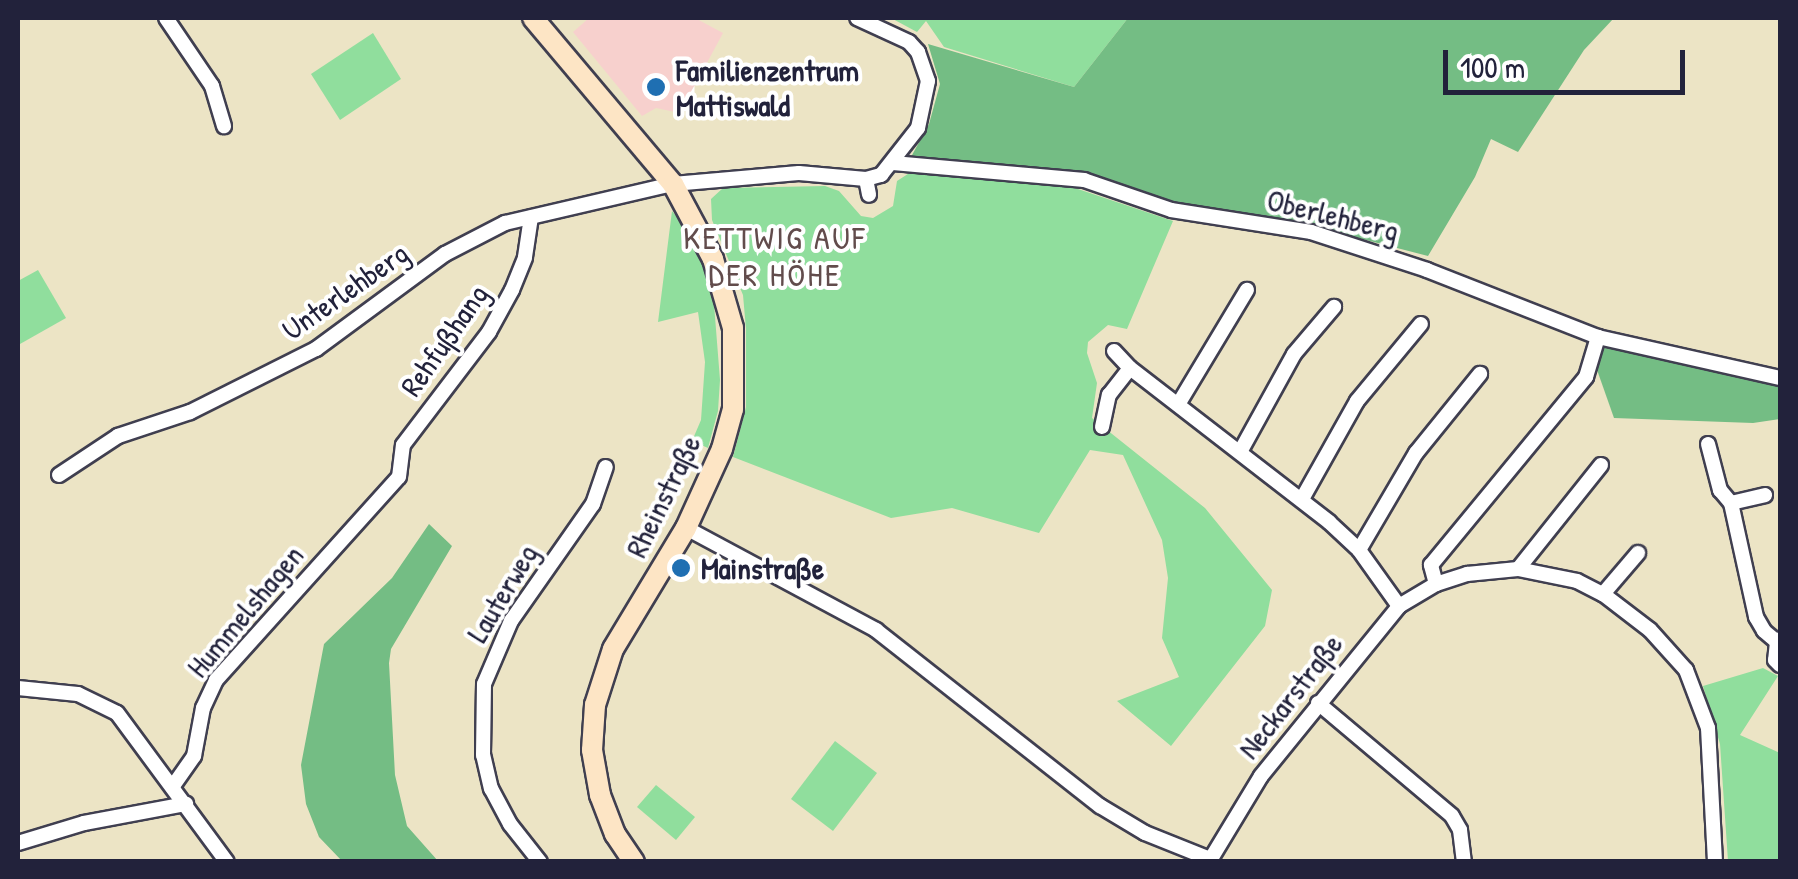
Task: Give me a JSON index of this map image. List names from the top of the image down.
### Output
{
  "streets": {
    "street": [
      "Oberlehberg",
      "Unterlehberg",
      "Rehfußhang",
      "Rheinstraße",
      "Lauterweg",
      "Hummelshagen",
      "Neckarstraße"
    ]
  },
  "crossings": [
    ["Unterlehberg", "Rehfußhang"],
    ["Unterlehberg", "Rheinstraße"],
    ["Rehfußhang", "Hummelshagen"]
  ],
  "districts": ["KETTWIG AUF DER HÖHE"],
  "places": ["Familienzentrum Mattiswald", "Mainstraße"],
  "scale_bar": "100 m"
}
